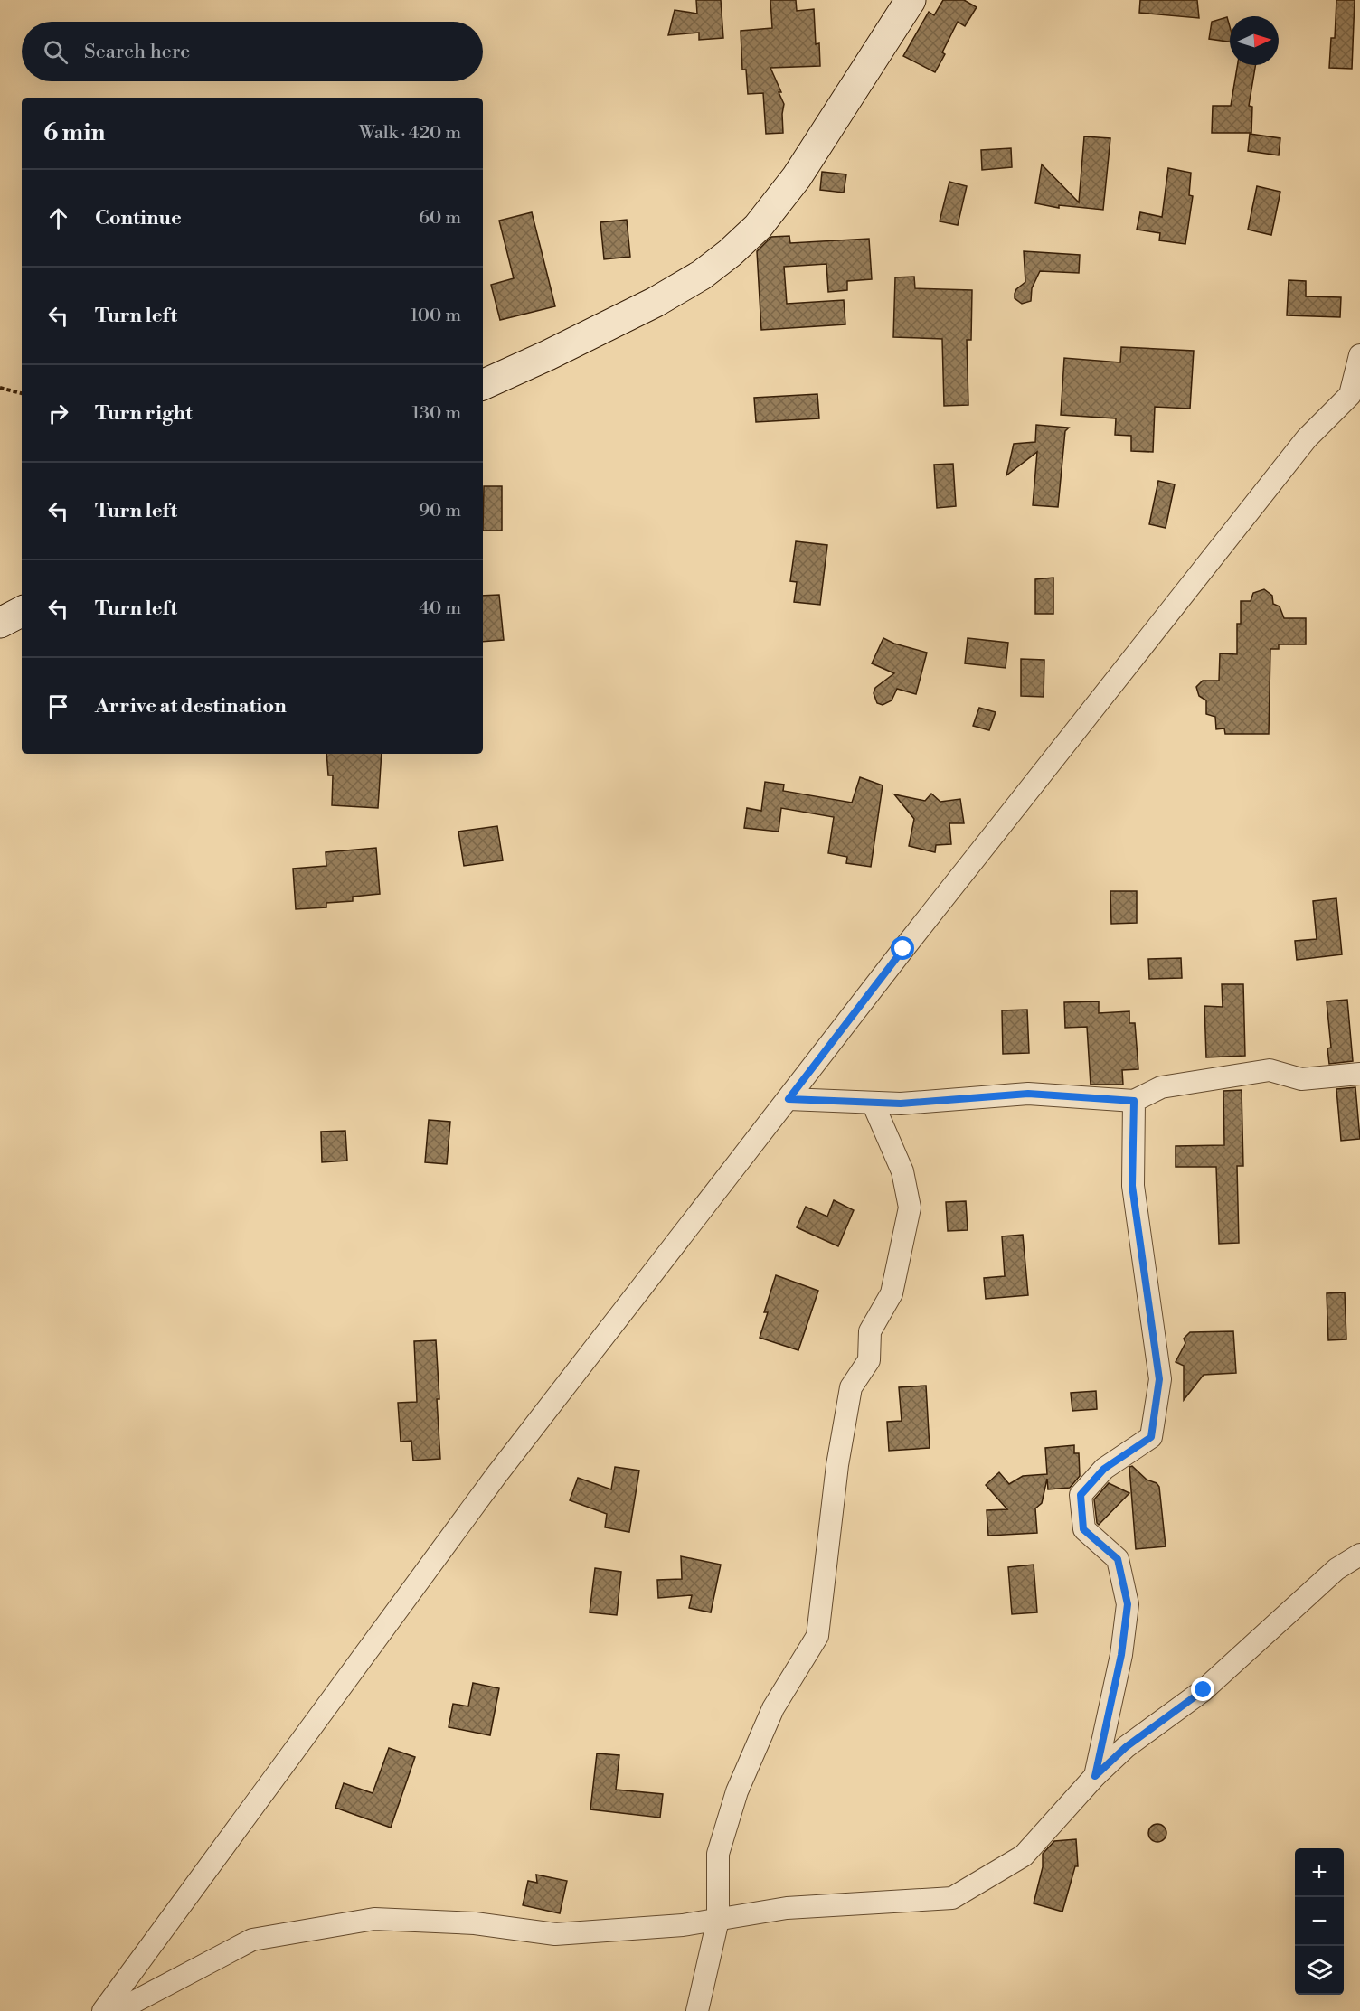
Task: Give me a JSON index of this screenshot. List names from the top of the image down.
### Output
{
  "north": "right",
  "page": {
    "search": "Search here",
    "heading": ["6 min", "Walk · 420 m"],
    "list": [
      ["Continue", "60 m"],
      ["Turn left", "100 m"],
      ["Turn right", "130 m"],
      ["Turn left", "90 m"],
      ["Turn left", "40 m"],
      "Arrive at destination"
    ],
    "map_buttons": ["+", "−"]
  }
}
